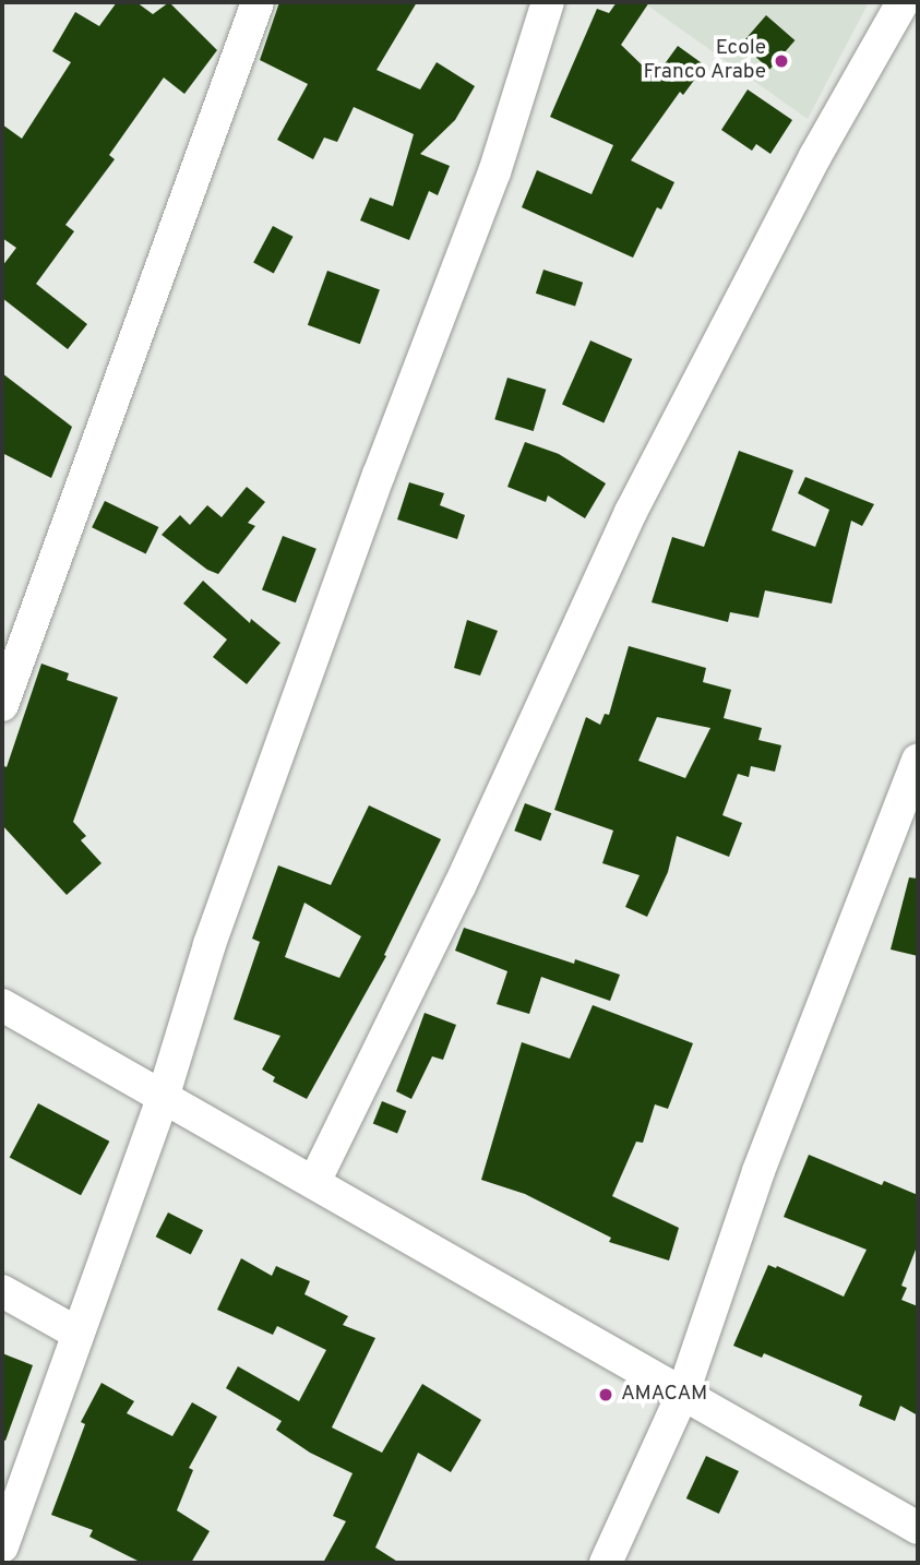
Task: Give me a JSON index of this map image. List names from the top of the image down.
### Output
{
  "places": ["Ecole Franco Arabe", "AMACAM"]
}
